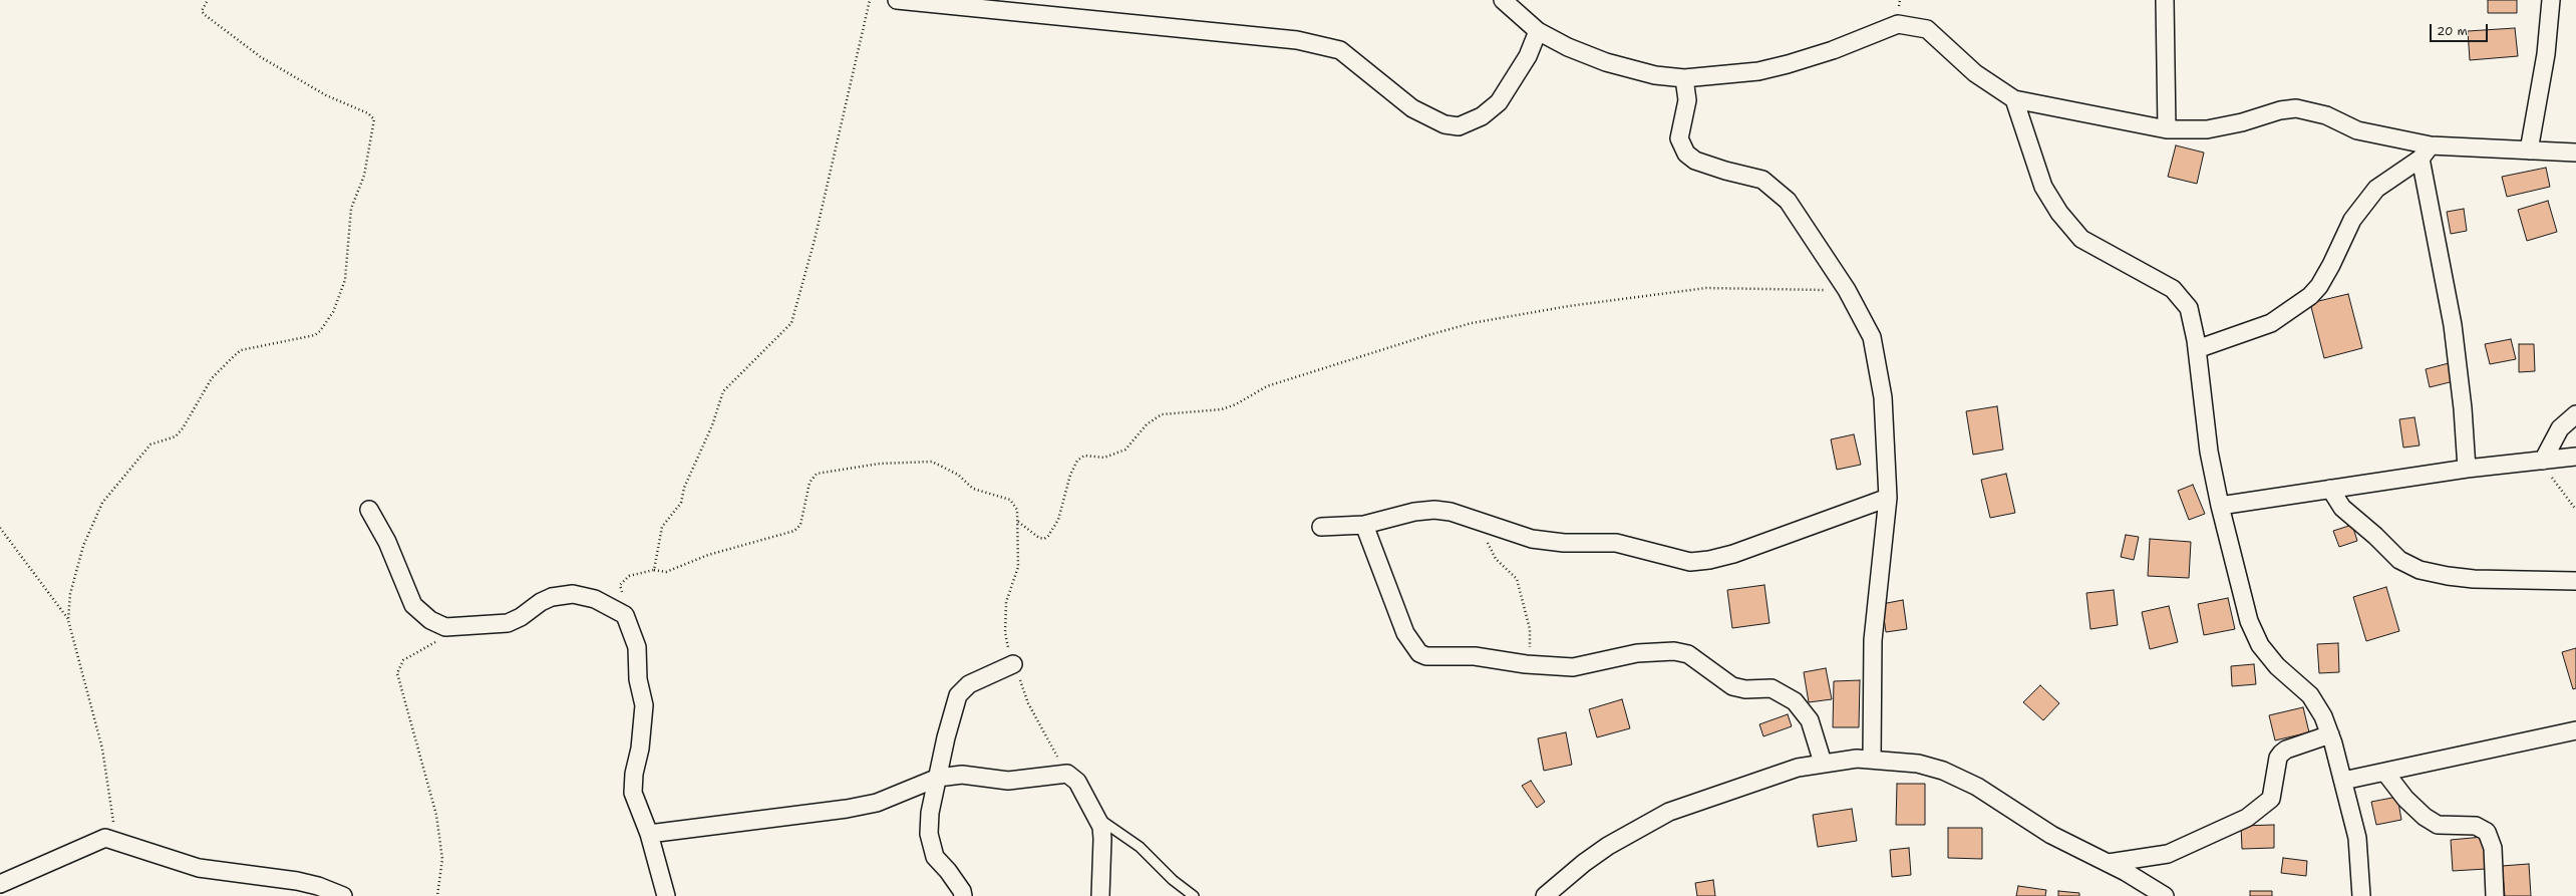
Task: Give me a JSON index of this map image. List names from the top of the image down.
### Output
{
  "scale_bar": "20 m"
}
